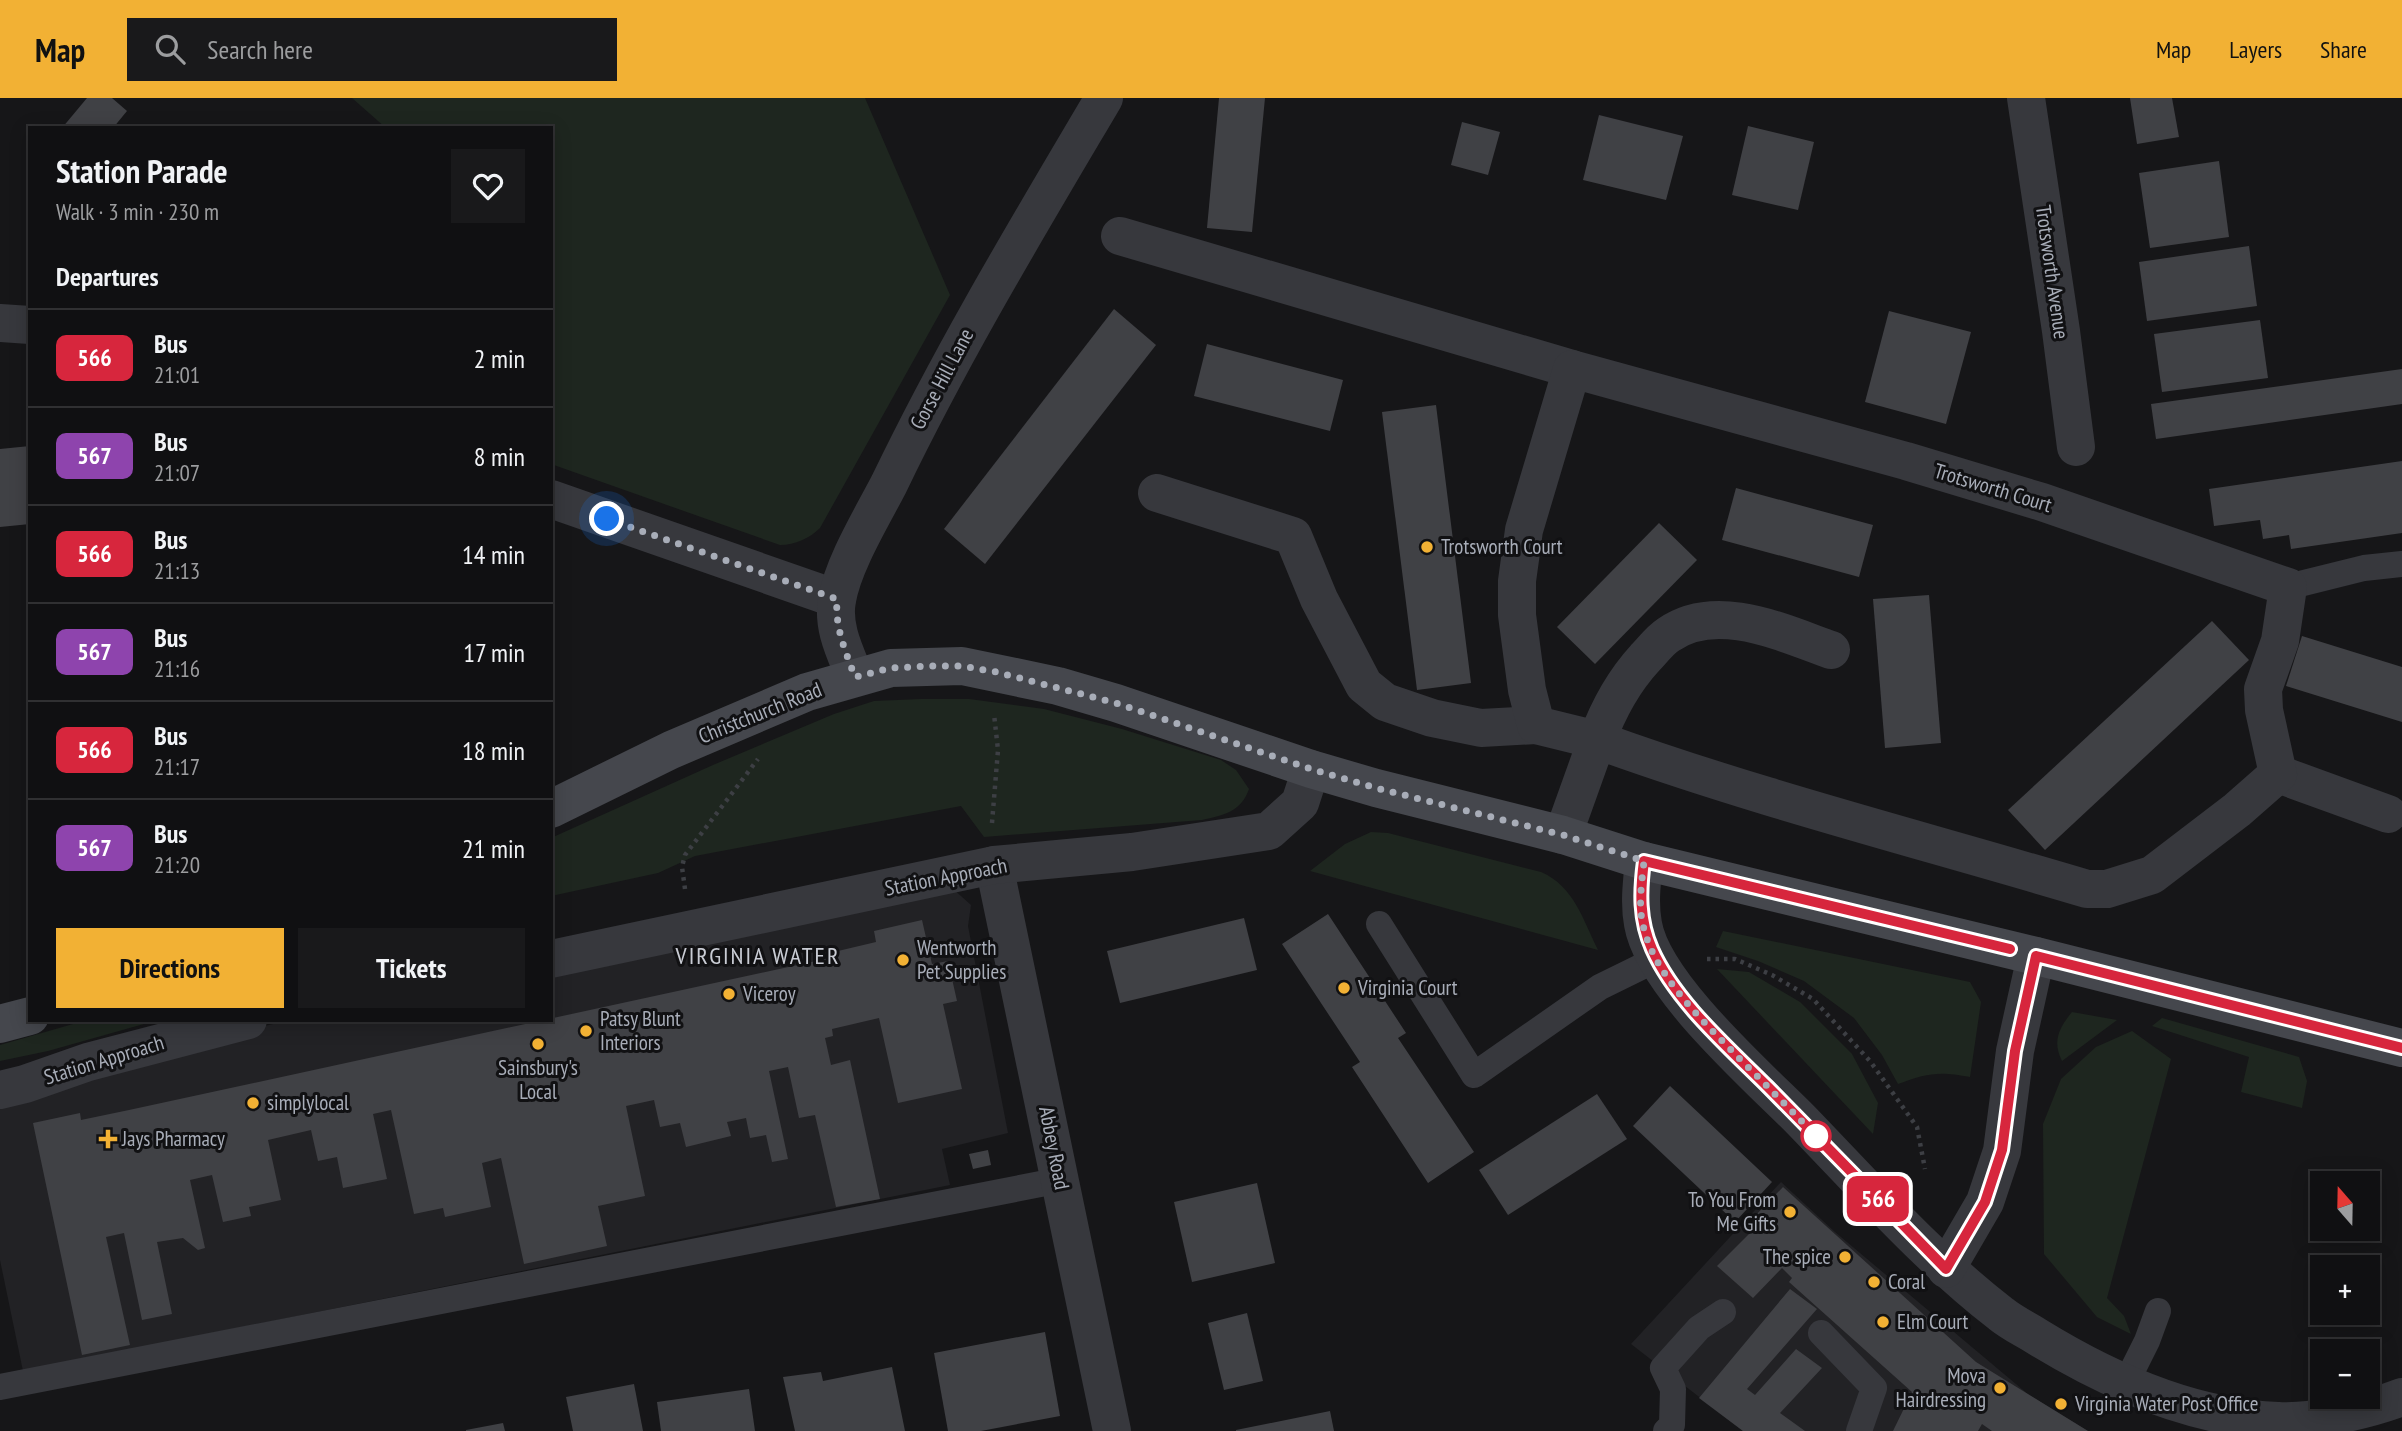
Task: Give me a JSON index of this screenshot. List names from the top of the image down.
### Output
{
  "streets": {
    "main road": ["Christchurch Road"],
    "street": [
      "Trotsworth Avenue",
      "Gorse Hill Lane",
      "Trotsworth Court",
      "Station Approach",
      "Abbey Road"
    ]
  },
  "crossings": [
    ["Gorse Hill Lane", "Christchurch Road"],
    ["Christchurch Road", "Station Approach"],
    ["Station Approach", "Abbey Road"]
  ],
  "districts": ["VIRGINIA WATER"],
  "places": {
    "other": [
      "Trotsworth Court",
      "Wentworth Pet Supplies",
      "Virginia Court",
      "Viceroy",
      "Patsy Blunt Interiors",
      "Sainsbury's Local",
      "simplylocal",
      "To You From Me Gifts",
      "The spice",
      "Coral",
      "Elm Court",
      "Mova Hairdressing",
      "Virginia Water Post Office"
    ],
    "health": ["Jays Pharmacy"]
  },
  "lines": ["bus line 566"],
  "north": "top",
  "page": {
    "header": "Map",
    "search": "Search here",
    "nav": ["Map", "Layers", "Share"],
    "on_map": "566",
    "heading": [
      ["Station Parade", "Walk · 3 min · 230 m"],
      "Departures"
    ],
    "list": [
      {
        "mark": "566",
        "name": "Bus",
        "note": "21:01",
        "value": "2 min"
      },
      {
        "mark": "567",
        "name": "Bus",
        "note": "21:07",
        "value": "8 min"
      },
      {
        "mark": "566",
        "name": "Bus",
        "note": "21:13",
        "value": "14 min"
      },
      {
        "mark": "567",
        "name": "Bus",
        "note": "21:16",
        "value": "17 min"
      },
      {
        "mark": "566",
        "name": "Bus",
        "note": "21:17",
        "value": "18 min"
      },
      {
        "mark": "567",
        "name": "Bus",
        "note": "21:20",
        "value": "21 min"
      }
    ],
    "buttons": ["Directions", "Tickets"],
    "map_buttons": ["+", "−"]
  }
}
